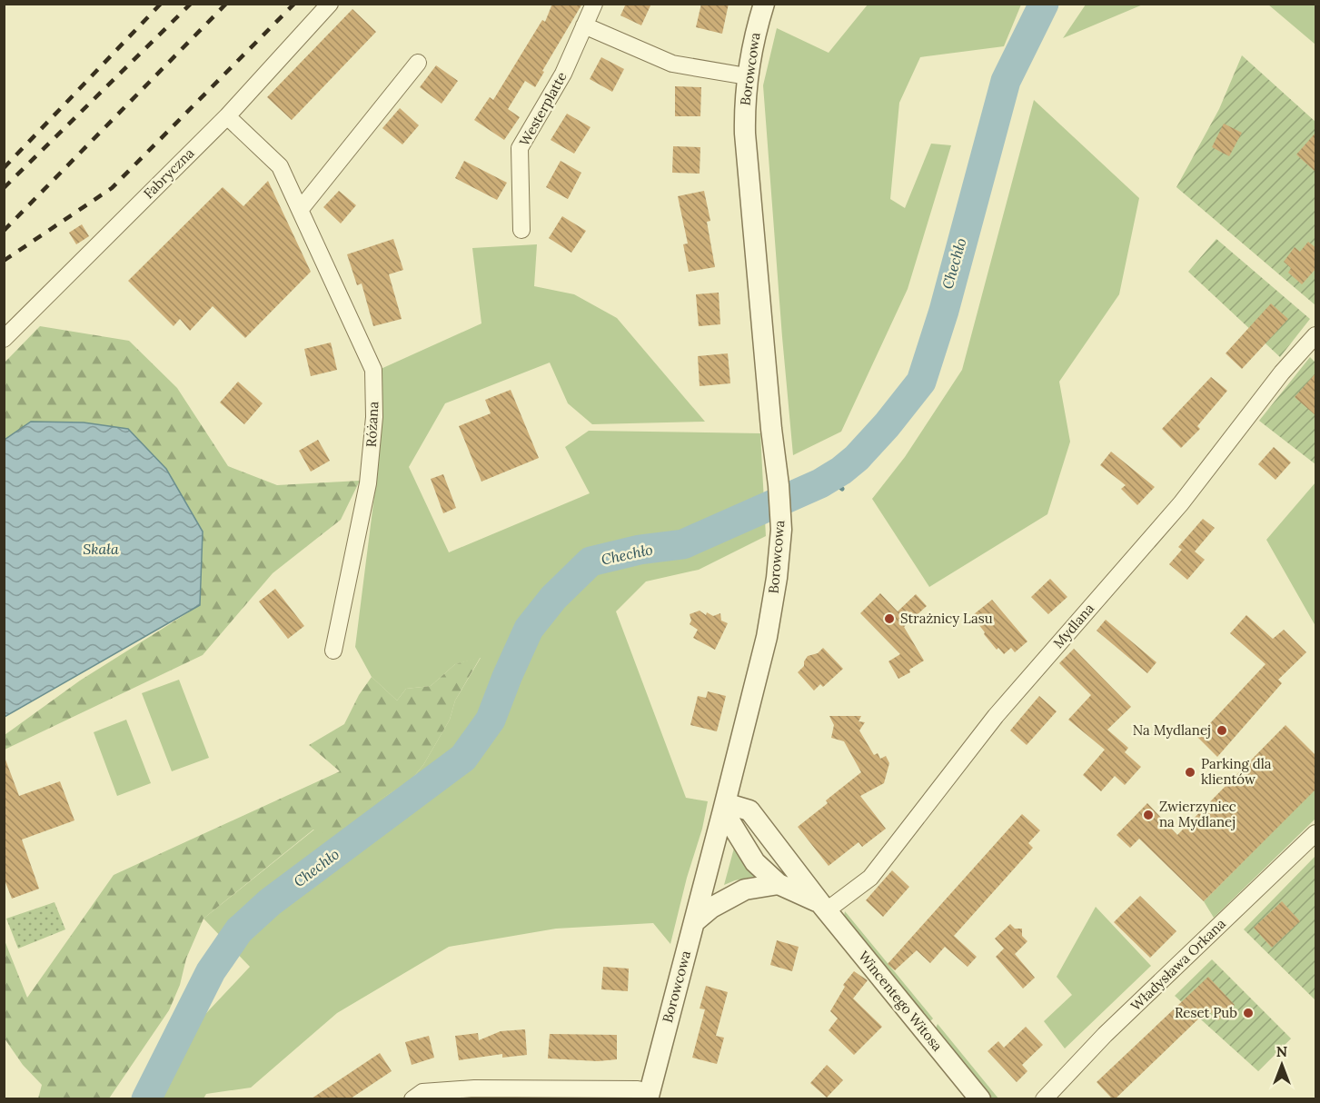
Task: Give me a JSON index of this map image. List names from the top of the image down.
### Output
{
  "streets": {
    "street": [
      "Borowcowa",
      "Westerplatte",
      "Fabryczna",
      "Różana",
      "Mydlana",
      "Władysława Orkana",
      "Wincentego Witosa"
    ]
  },
  "crossings": [
    ["Borowcowa", "Wincentego Witosa"],
    ["Fabryczna", "Różana"],
    ["Mydlana", "Wincentego Witosa"]
  ],
  "water": ["Chechło", "Skała"],
  "places": [
    "Strażnicy Lasu",
    "Na Mydlanej",
    "Parking dla klientów",
    "Zwierzyniec na Mydlanej",
    "Reset Pub"
  ],
  "north": "top"
}
